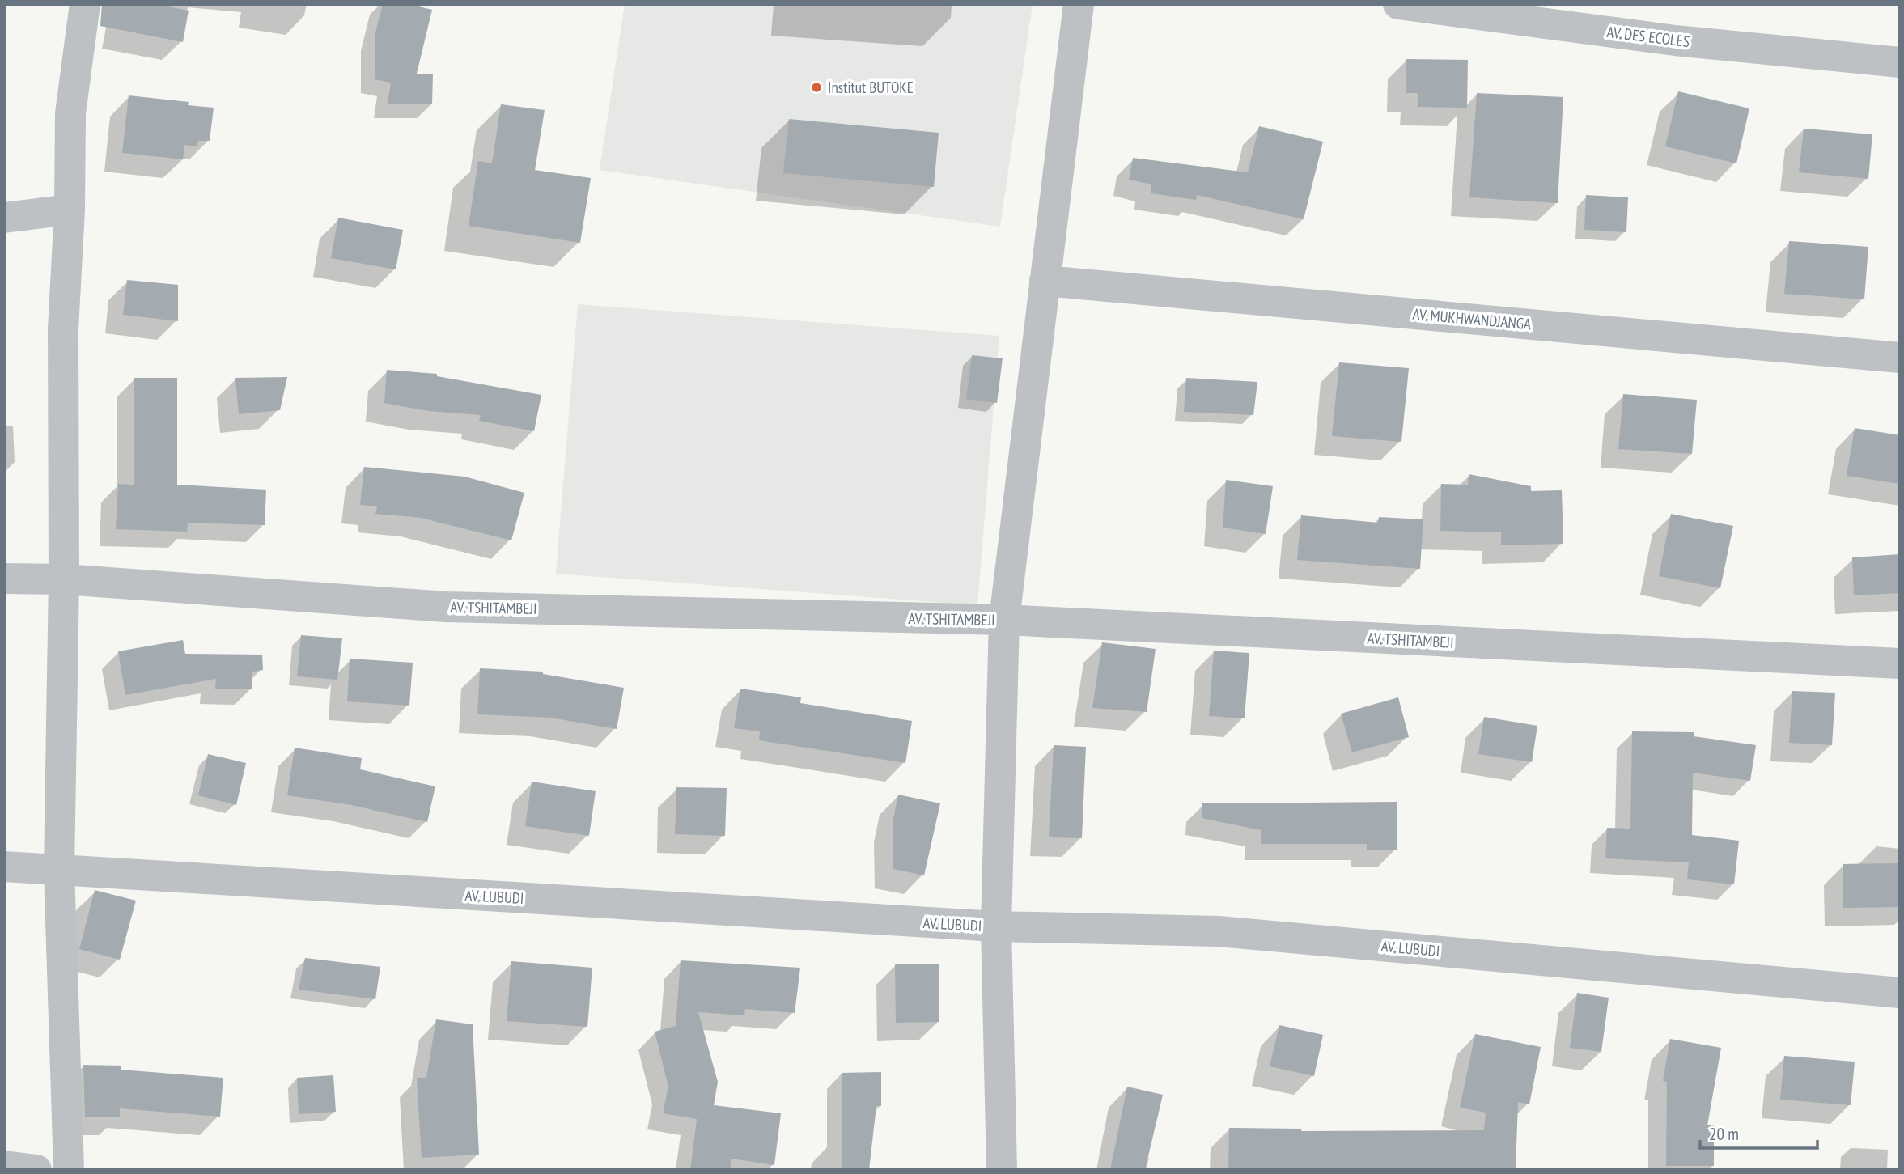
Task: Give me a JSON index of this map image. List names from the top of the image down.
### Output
{
  "streets": {
    "street": [
      "AV. DES ECOLES",
      "AV. MUKHWANDJANGA",
      "AV. TSHITAMBEJI",
      "AV. LUBUDI"
    ]
  },
  "places": ["Institut BUTOKE"],
  "scale_bar": "20 m"
}
